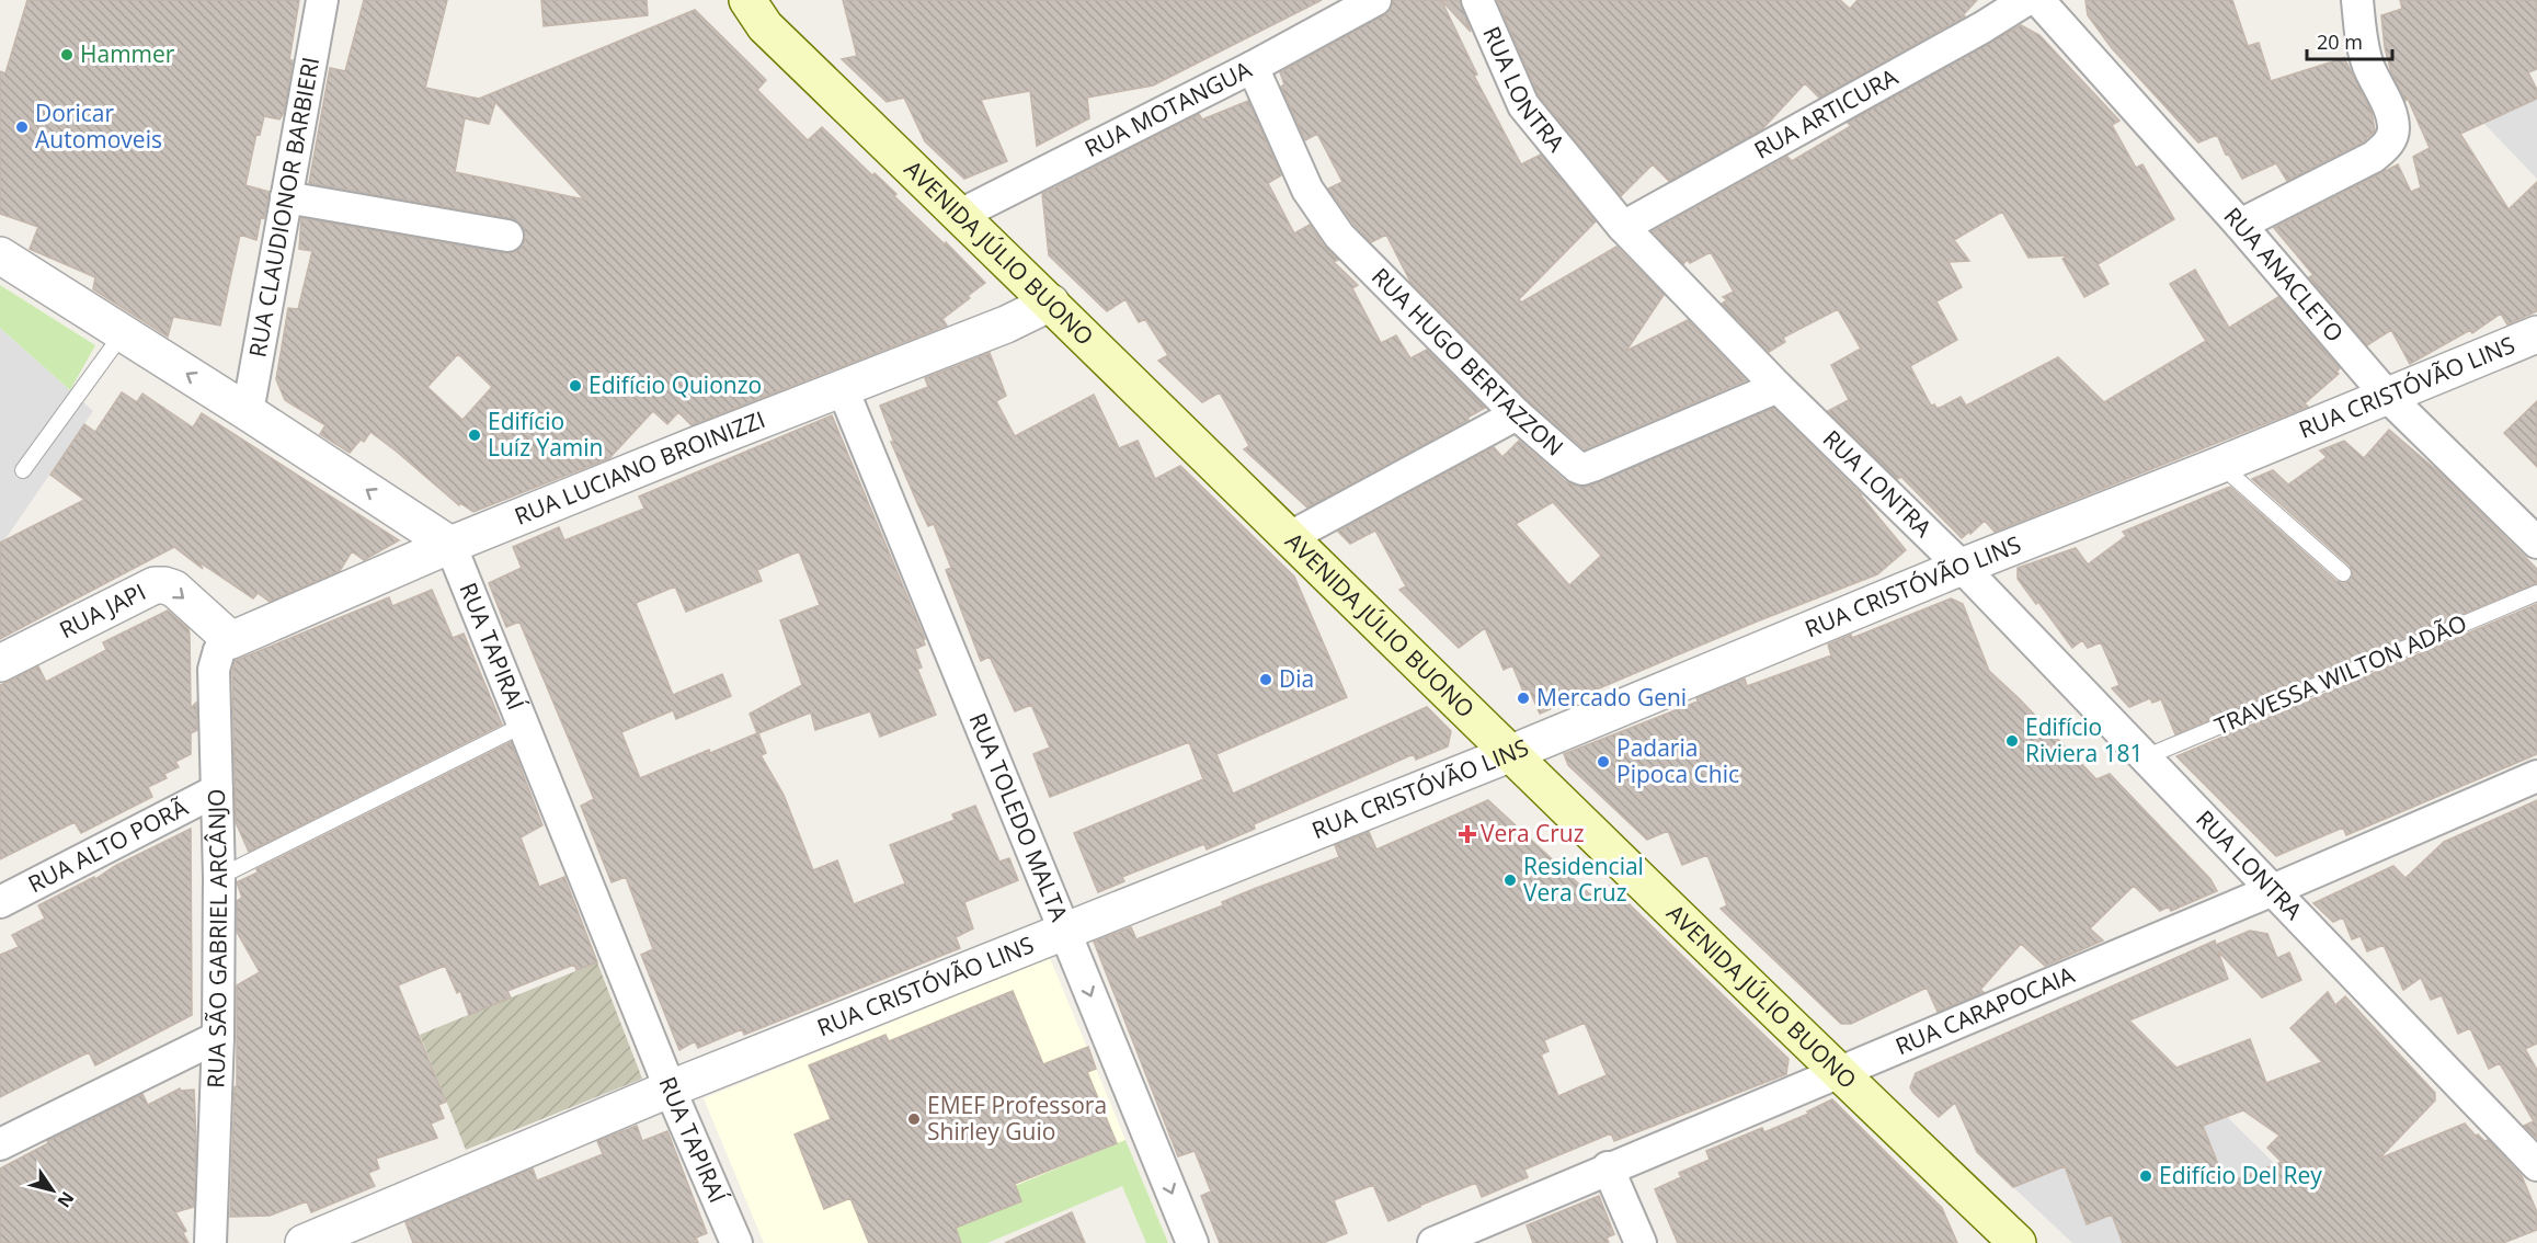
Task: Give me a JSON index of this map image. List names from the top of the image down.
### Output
{
  "streets": {
    "main road": ["AVENIDA JÚLIO BUONO"],
    "street": [
      "RUA LONTRA",
      "RUA MOTANGUA",
      "RUA ARTICURA",
      "RUA CLAUDIONOR BARBIERI",
      "RUA ANACLETO",
      "RUA HUGO BERTAZZON",
      "RUA CRISTÓVÃO LINS",
      "RUA LUCIANO BROINIZZI",
      "RUA JAPI",
      "RUA TAPIRAÍ",
      "RUA TOLEDO MALTA",
      "RUA ALTO PORÃ",
      "RUA SÃO GABRIEL ARCÂNJO",
      "RUA CARAPOCAIA"
    ],
    "lane": ["TRAVESSA WILTON ADÃO"]
  },
  "crossings": [
    ["RUA LONTRA", "RUA ARTICURA"],
    ["RUA LONTRA", "RUA HUGO BERTAZZON"],
    ["RUA LONTRA", "RUA CRISTÓVÃO LINS"],
    ["RUA LONTRA", "TRAVESSA WILTON ADÃO"],
    ["RUA LONTRA", "RUA CARAPOCAIA"],
    ["RUA MOTANGUA", "AVENIDA JÚLIO BUONO"],
    ["RUA MOTANGUA", "RUA HUGO BERTAZZON"],
    ["AVENIDA JÚLIO BUONO", "RUA CRISTÓVÃO LINS"],
    ["AVENIDA JÚLIO BUONO", "RUA LUCIANO BROINIZZI"],
    ["AVENIDA JÚLIO BUONO", "RUA CARAPOCAIA"],
    ["RUA ANACLETO", "RUA CRISTÓVÃO LINS"],
    ["RUA CRISTÓVÃO LINS", "RUA TAPIRAÍ"],
    ["RUA CRISTÓVÃO LINS", "RUA TOLEDO MALTA"],
    ["RUA LUCIANO BROINIZZI", "RUA JAPI"],
    ["RUA LUCIANO BROINIZZI", "RUA TAPIRAÍ"],
    ["RUA LUCIANO BROINIZZI", "RUA TOLEDO MALTA"],
    ["RUA LUCIANO BROINIZZI", "RUA SÃO GABRIEL ARCÂNJO"],
    ["RUA JAPI", "RUA SÃO GABRIEL ARCÂNJO"],
    ["RUA ALTO PORÃ", "RUA SÃO GABRIEL ARCÂNJO"]
  ],
  "one_way": ["RUA JAPI", "RUA TOLEDO MALTA"],
  "places": {
    "other": [
      "Hammer",
      "Doricar Automoveis",
      "Edifício Quionzo",
      "Edifício Luíz Yamin",
      "Dia",
      "Mercado Geni",
      "Edifício Riviera 181",
      "Padaria Pipoca Chic",
      "Residencial Vera Cruz",
      "EMEF Professora Shirley Guio",
      "Edifício Del Rey"
    ],
    "health": ["Vera Cruz"]
  },
  "scale_bar": "20 m",
  "north": "bottom right"
}
